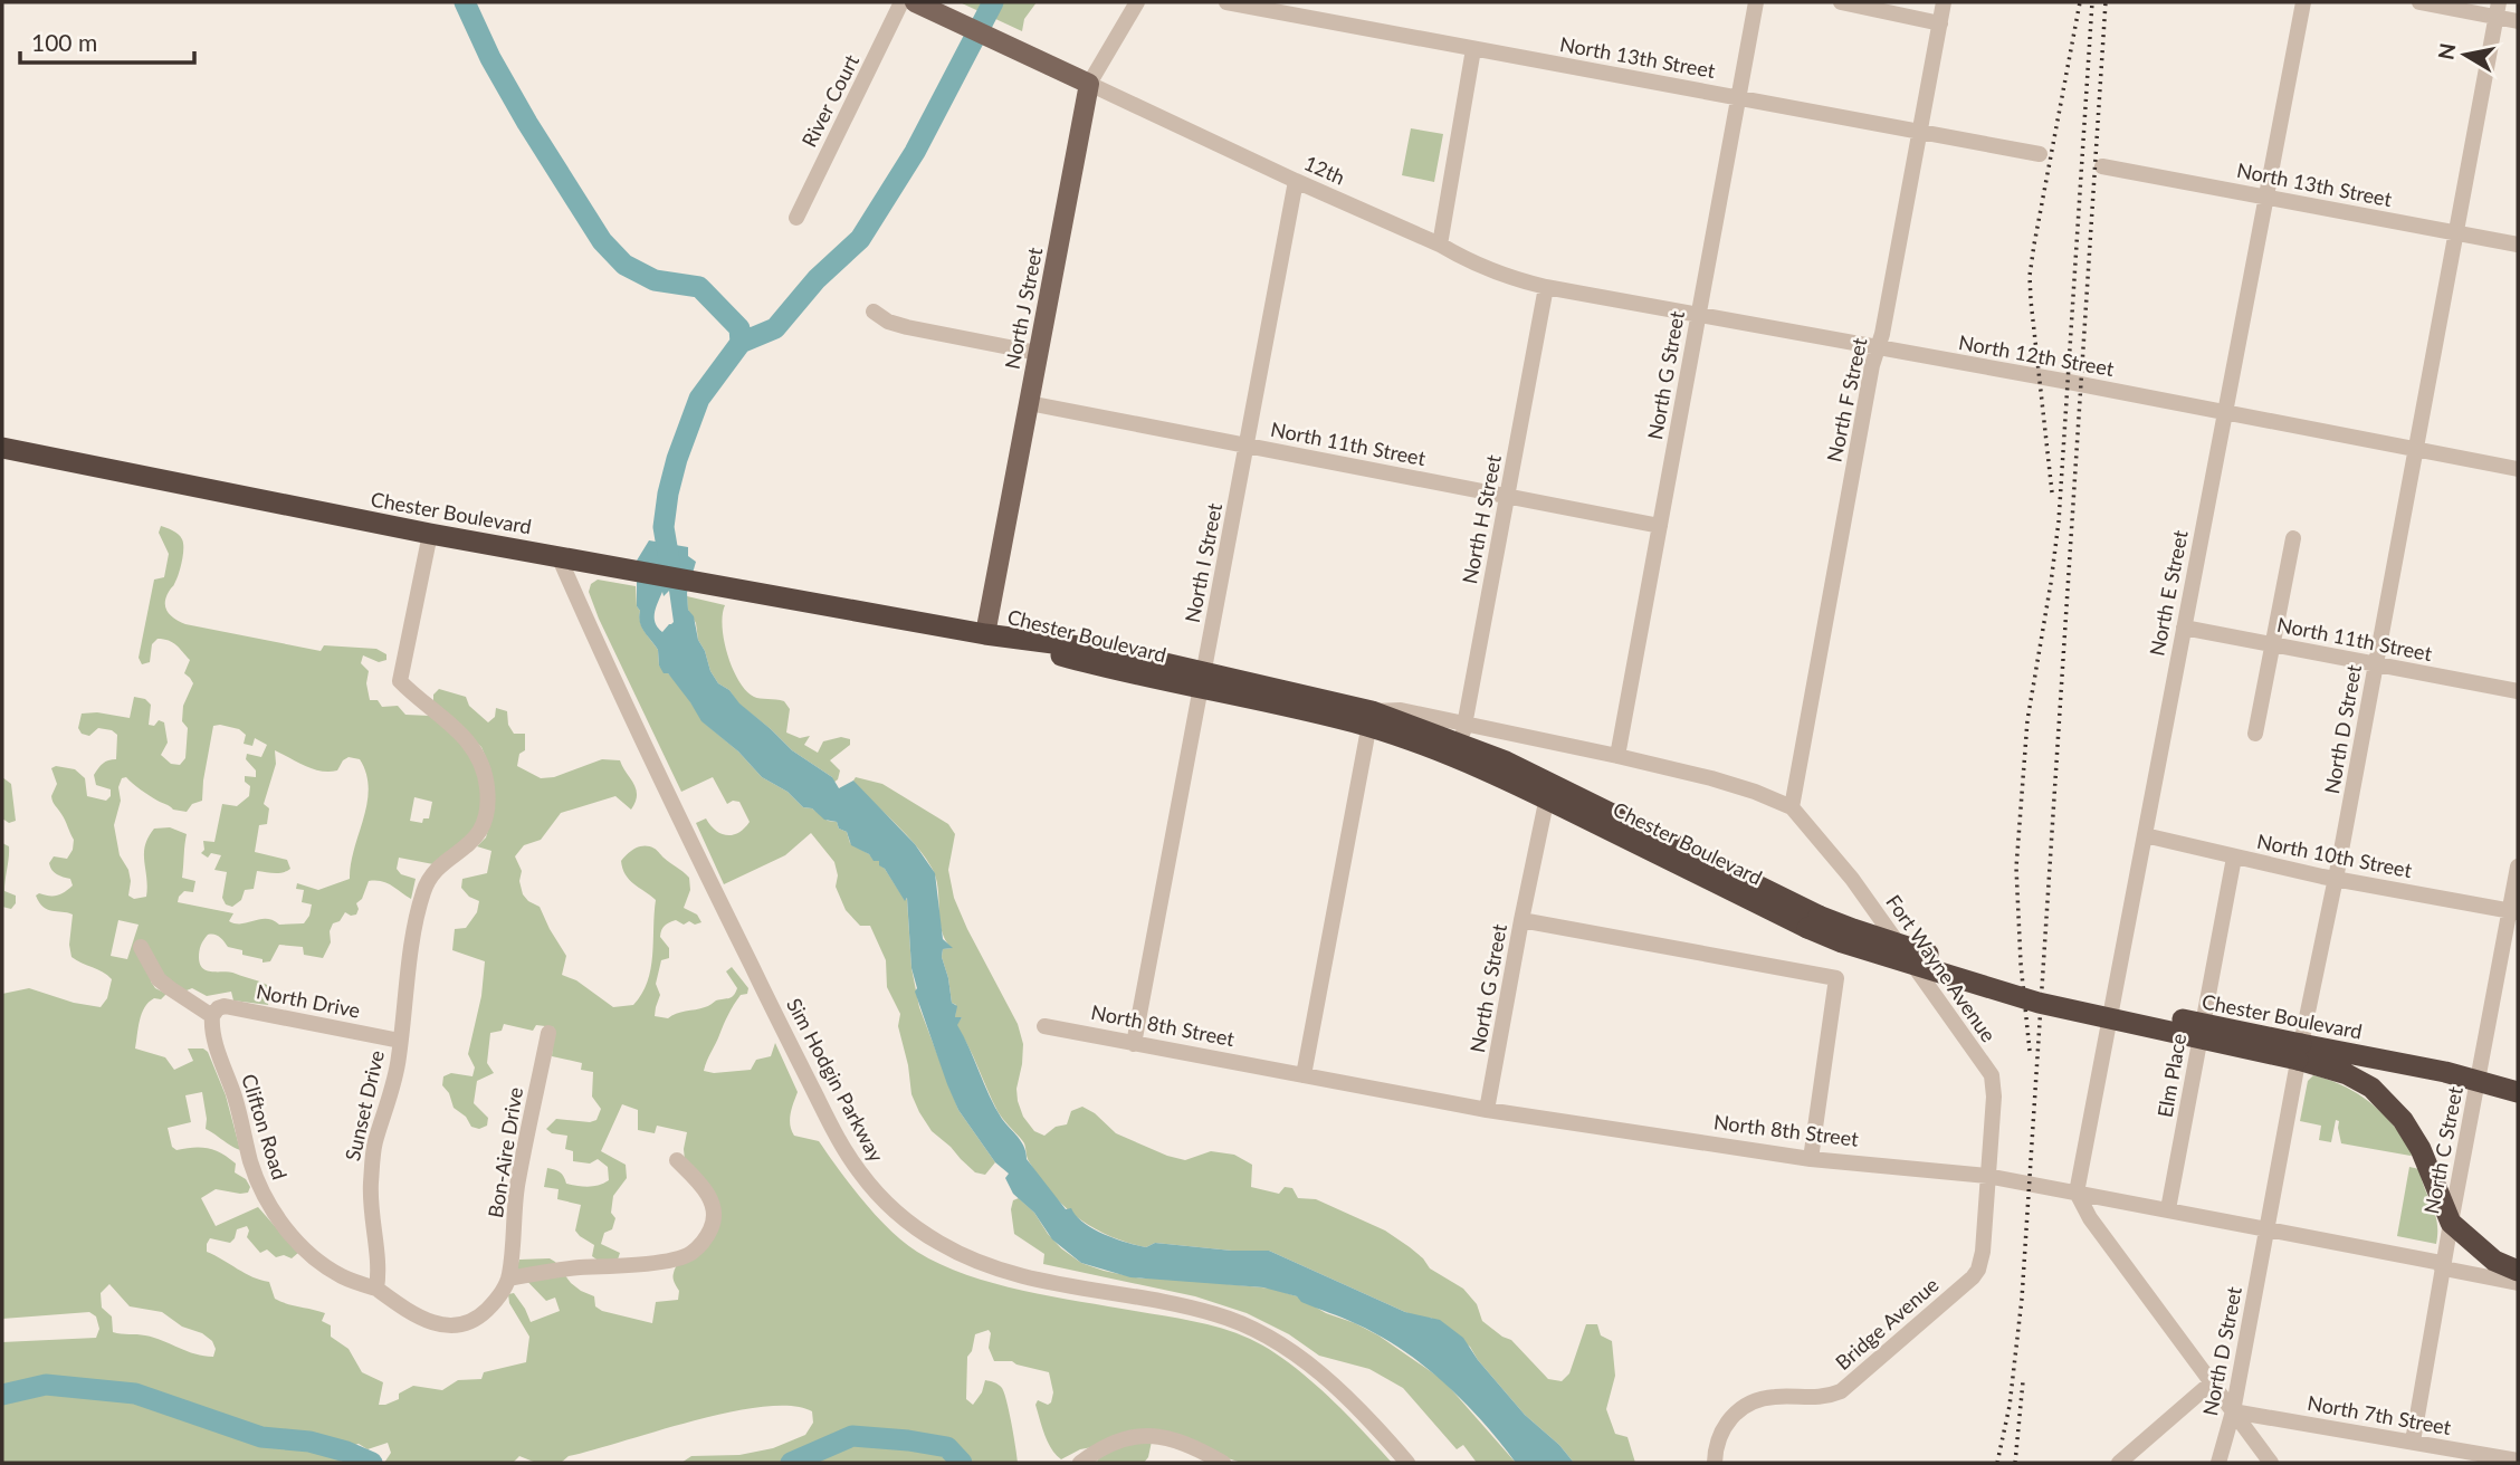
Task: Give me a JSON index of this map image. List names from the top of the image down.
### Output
{
  "streets": {
    "highway": ["Chester Boulevard"],
    "main road": ["North J Street"],
    "street": [
      "North 13th Street",
      "River Court",
      "12th",
      "North 12th Street",
      "North G Street",
      "North F Street",
      "North 11th Street",
      "North H Street",
      "North I Street",
      "North E Street",
      "North D Street",
      "North 10th Street",
      "Fort Wayne Avenue",
      "North Drive",
      "North 8th Street",
      "Elm Place",
      "Sim Hodgin Parkway",
      "Sunset Drive",
      "Clifton Road",
      "North C Street",
      "Bon-Aire Drive",
      "Bridge Avenue",
      "North 7th Street"
    ]
  },
  "crossings": [
    ["North 13th Street", "North G Street"],
    ["North 13th Street", "North F Street"],
    ["North 13th Street", "North E Street"],
    ["North 13th Street", "North D Street"],
    ["12th", "North J Street"],
    ["12th", "North 12th Street"],
    ["12th", "North H Street"],
    ["12th", "North I Street"],
    ["North J Street", "North 11th Street"],
    ["North J Street", "Chester Boulevard"],
    ["North 12th Street", "North G Street"],
    ["North 12th Street", "North F Street"],
    ["North 12th Street", "North H Street"],
    ["North 12th Street", "North E Street"],
    ["North 12th Street", "North D Street"],
    ["North G Street", "North 11th Street"],
    ["North G Street", "Chester Boulevard"],
    ["North G Street", "North 8th Street"],
    ["North F Street", "Chester Boulevard"],
    ["North F Street", "Fort Wayne Avenue"],
    ["North 11th Street", "North H Street"],
    ["North 11th Street", "North I Street"],
    ["North 11th Street", "North E Street"],
    ["North 11th Street", "North D Street"],
    ["Chester Boulevard", "North H Street"],
    ["Chester Boulevard", "North I Street"],
    ["Chester Boulevard", "North E Street"],
    ["Chester Boulevard", "North D Street"],
    ["Chester Boulevard", "Fort Wayne Avenue"],
    ["Chester Boulevard", "Sim Hodgin Parkway"],
    ["Chester Boulevard", "Sunset Drive"],
    ["Chester Boulevard", "North C Street"],
    ["North I Street", "North 8th Street"],
    ["North E Street", "North 10th Street"],
    ["North E Street", "North 8th Street"],
    ["North D Street", "North 10th Street"],
    ["North D Street", "North 8th Street"],
    ["North D Street", "North 7th Street"],
    ["North 10th Street", "Elm Place"],
    ["North 10th Street", "North C Street"],
    ["Fort Wayne Avenue", "North 8th Street"],
    ["Fort Wayne Avenue", "Bridge Avenue"],
    ["North Drive", "Sunset Drive"],
    ["North Drive", "Clifton Road"],
    ["North 8th Street", "Elm Place"],
    ["North 8th Street", "North C Street"],
    ["North 8th Street", "Bridge Avenue"],
    ["Sunset Drive", "Clifton Road"],
    ["North C Street", "North 7th Street"]
  ],
  "scale_bar": "100 m",
  "north": "left"
}
